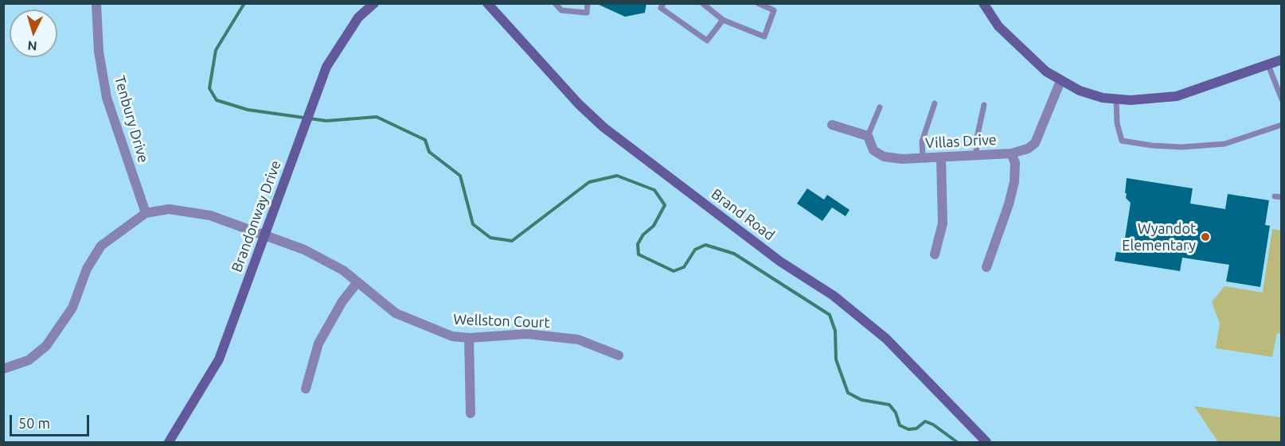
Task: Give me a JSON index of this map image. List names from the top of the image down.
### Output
{
  "streets": {
    "street": [
      "Tenbury Drive",
      "Villas Drive",
      "Brand Road",
      "Brandonway Drive",
      "Wellston Court"
    ]
  },
  "crossings": [
    ["Tenbury Drive", "Wellston Court"],
    ["Brandonway Drive", "Wellston Court"]
  ],
  "places": ["Wyandot Elementary"],
  "scale_bar": "50 m",
  "north": "bottom"
}
